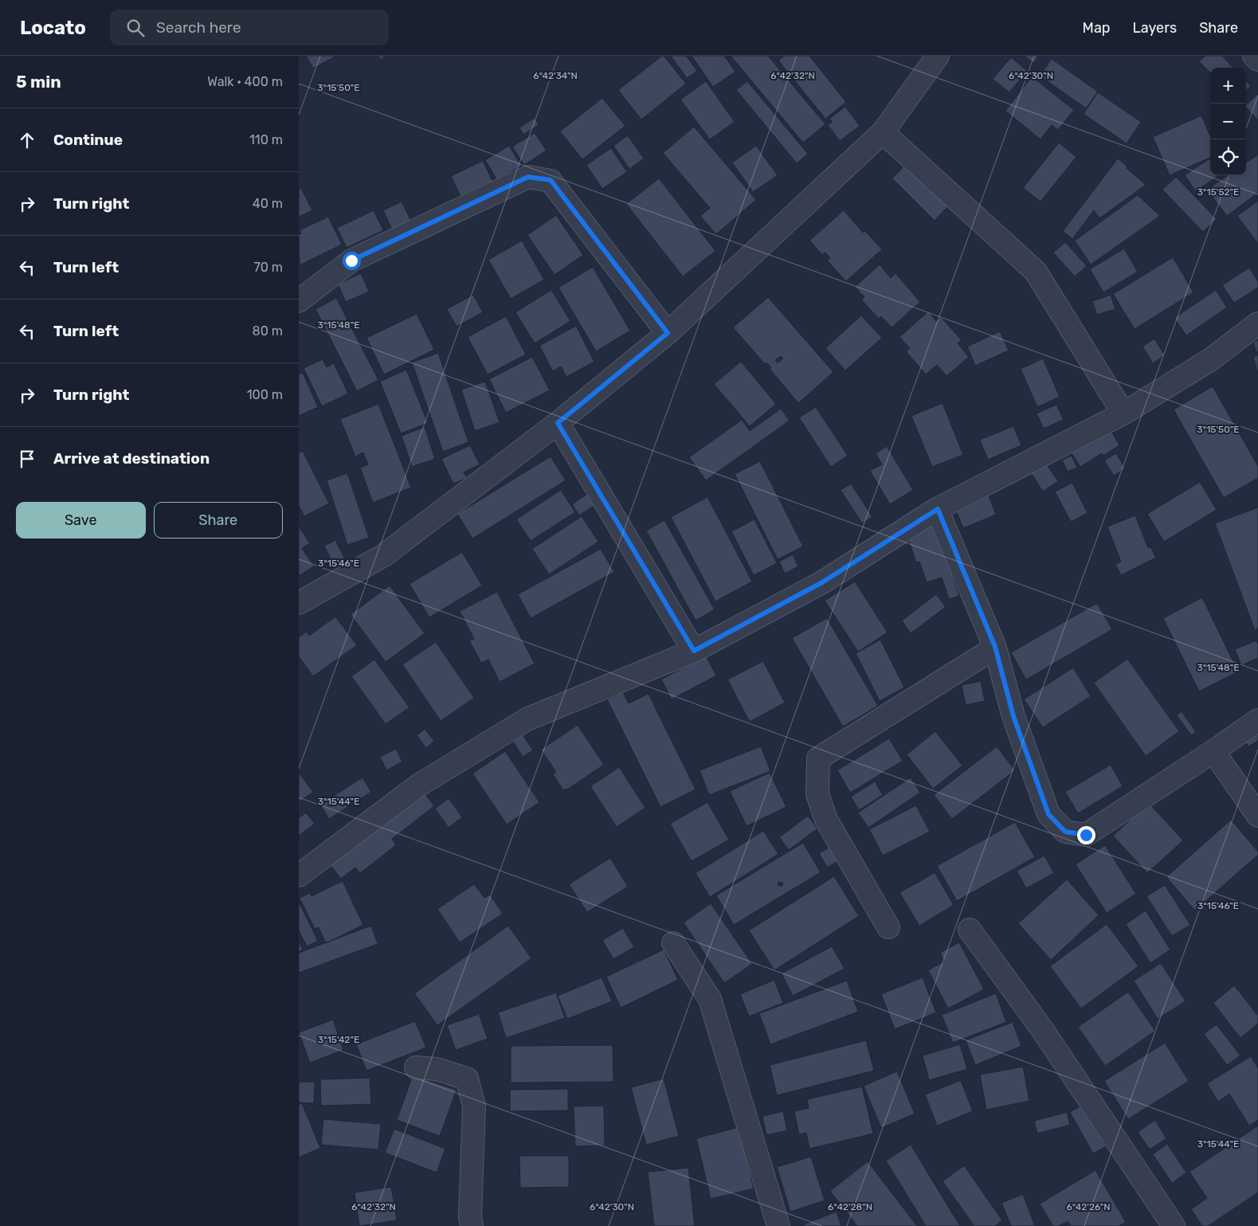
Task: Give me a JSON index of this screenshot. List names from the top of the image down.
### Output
{
  "page": {
    "header": "Locato",
    "search": "Search here",
    "nav": ["Map", "Layers", "Share"],
    "heading": ["5 min", "Walk · 400 m"],
    "map_buttons": ["+", "−"],
    "list": [
      ["Continue", "110 m"],
      ["Turn right", "40 m"],
      ["Turn left", "70 m"],
      ["Turn left", "80 m"],
      ["Turn right", "100 m"],
      "Arrive at destination"
    ],
    "buttons": ["Save", "Share"]
  },
  "coordinates": [
    "6°42'34\"N",
    "6°42'32\"N",
    "6°42'30\"N",
    "3°15'50\"E",
    "3°15'52\"E",
    "3°15'48\"E",
    "3°15'46\"E",
    "3°15'44\"E",
    "3°15'42\"E",
    "6°42'28\"N",
    "6°42'26\"N"
  ]
}
